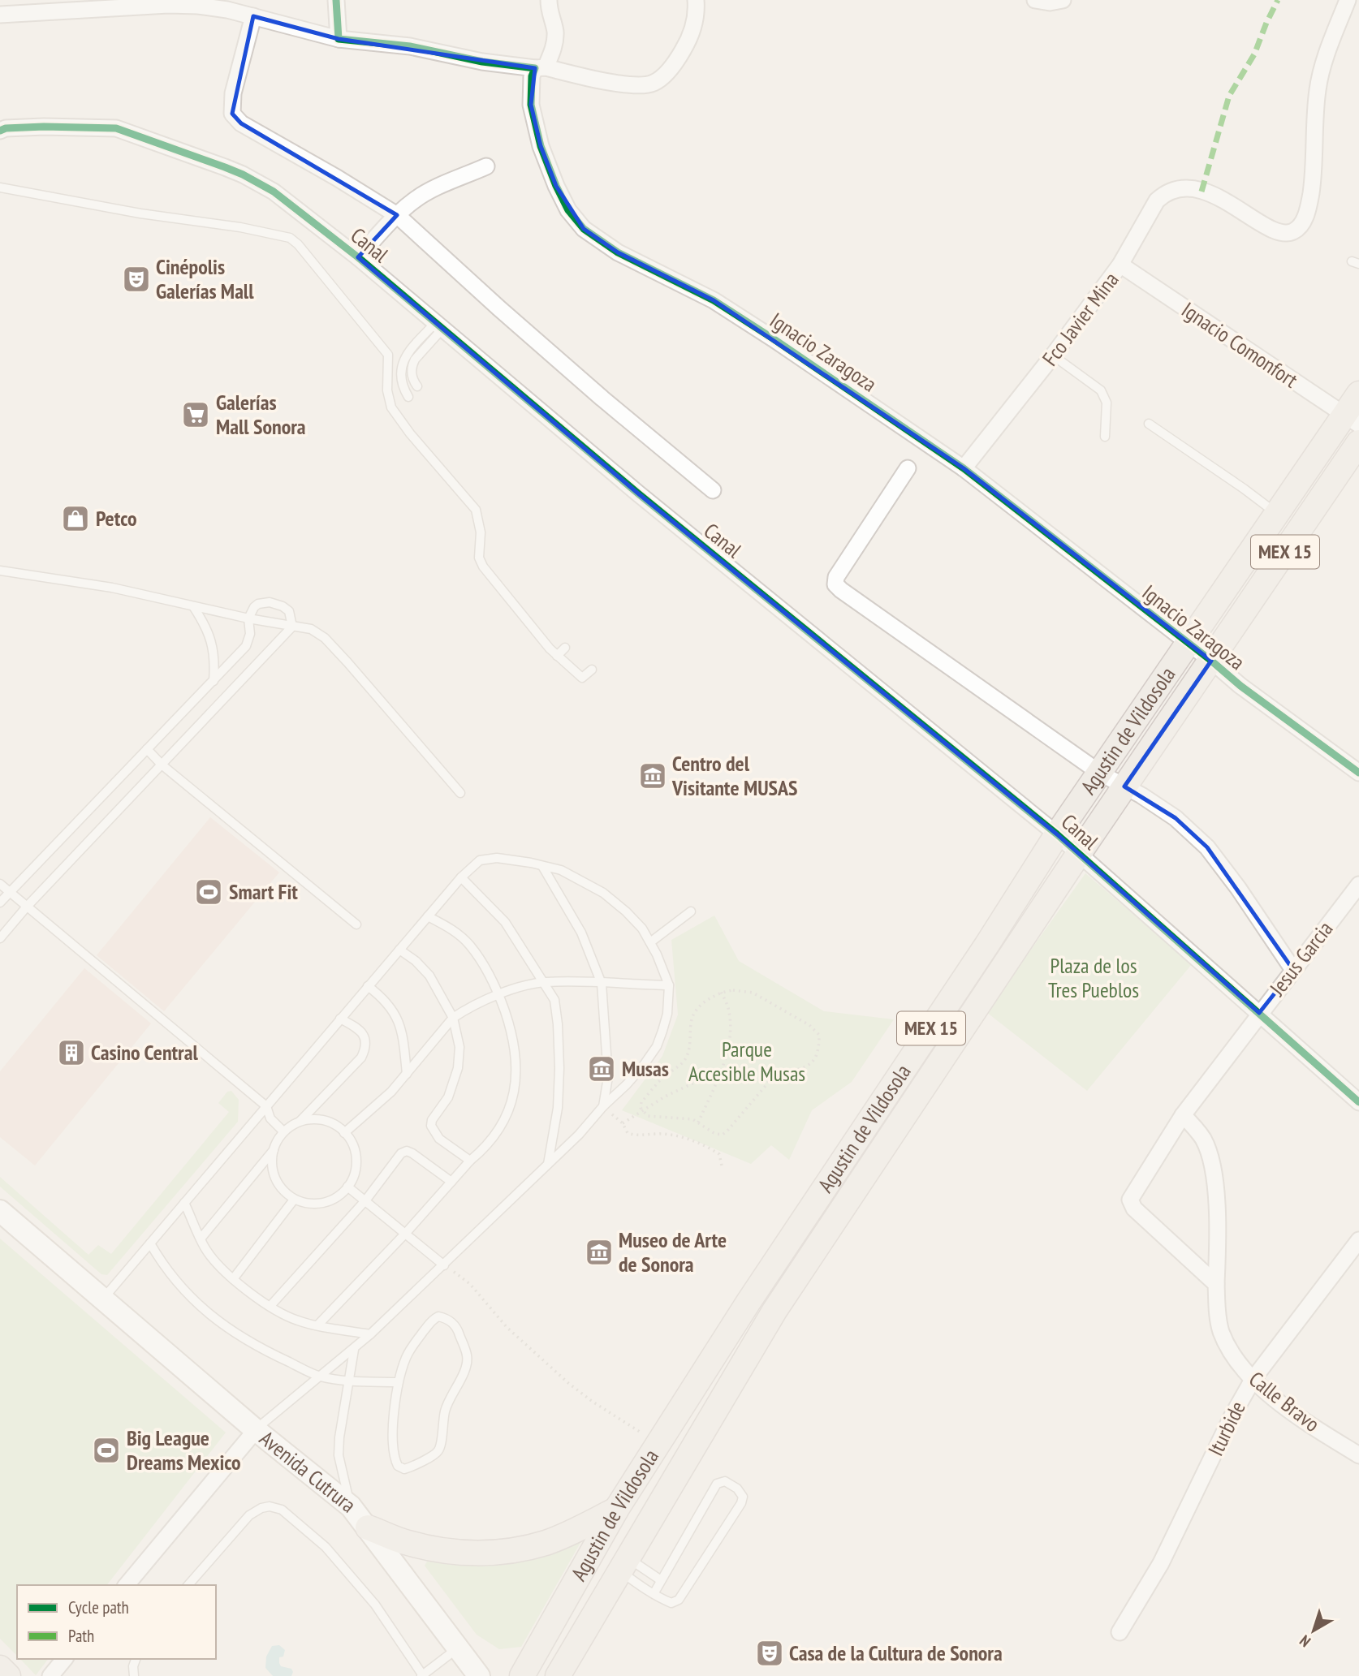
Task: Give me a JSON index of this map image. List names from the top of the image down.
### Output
{
  "streets": {
    "main road": ["MEX 15", "Agustin de Vildosola"],
    "street": [
      "Canal",
      "Fco Javier Mina",
      "Ignacio Comonfort",
      "Ignacio Zaragoza",
      "Jesus Garcia",
      "Calle Bravo",
      "Iturbide",
      "Avenida Cutrura"
    ]
  },
  "crossings": [
    ["Canal", "Agustin de Vildosola"],
    ["Canal", "Jesus Garcia"],
    ["Fco Javier Mina", "Ignacio Comonfort"],
    ["Fco Javier Mina", "Ignacio Zaragoza"],
    ["Ignacio Comonfort", "Agustin de Vildosola"],
    ["Ignacio Zaragoza", "Agustin de Vildosola"],
    ["Jesus Garcia", "Calle Bravo"],
    ["Calle Bravo", "Iturbide"]
  ],
  "parks": ["Plaza de los Tres Pueblos", "Parque Accesible Musas"],
  "places": {
    "theatre": ["Cinépolis Galerías Mall", "Casa de la Cultura de Sonora"],
    "supermarket": ["Galerías Mall Sonora"],
    "shop": ["Petco"],
    "museum": ["Centro del Visitante MUSAS", "Musas", "Museo de Arte de Sonora"],
    "sports": ["Smart Fit", "Big League Dreams Mexico"],
    "building": ["Casino Central"]
  },
  "legend": ["Cycle path", "Path"],
  "north": "bottom left"
}
